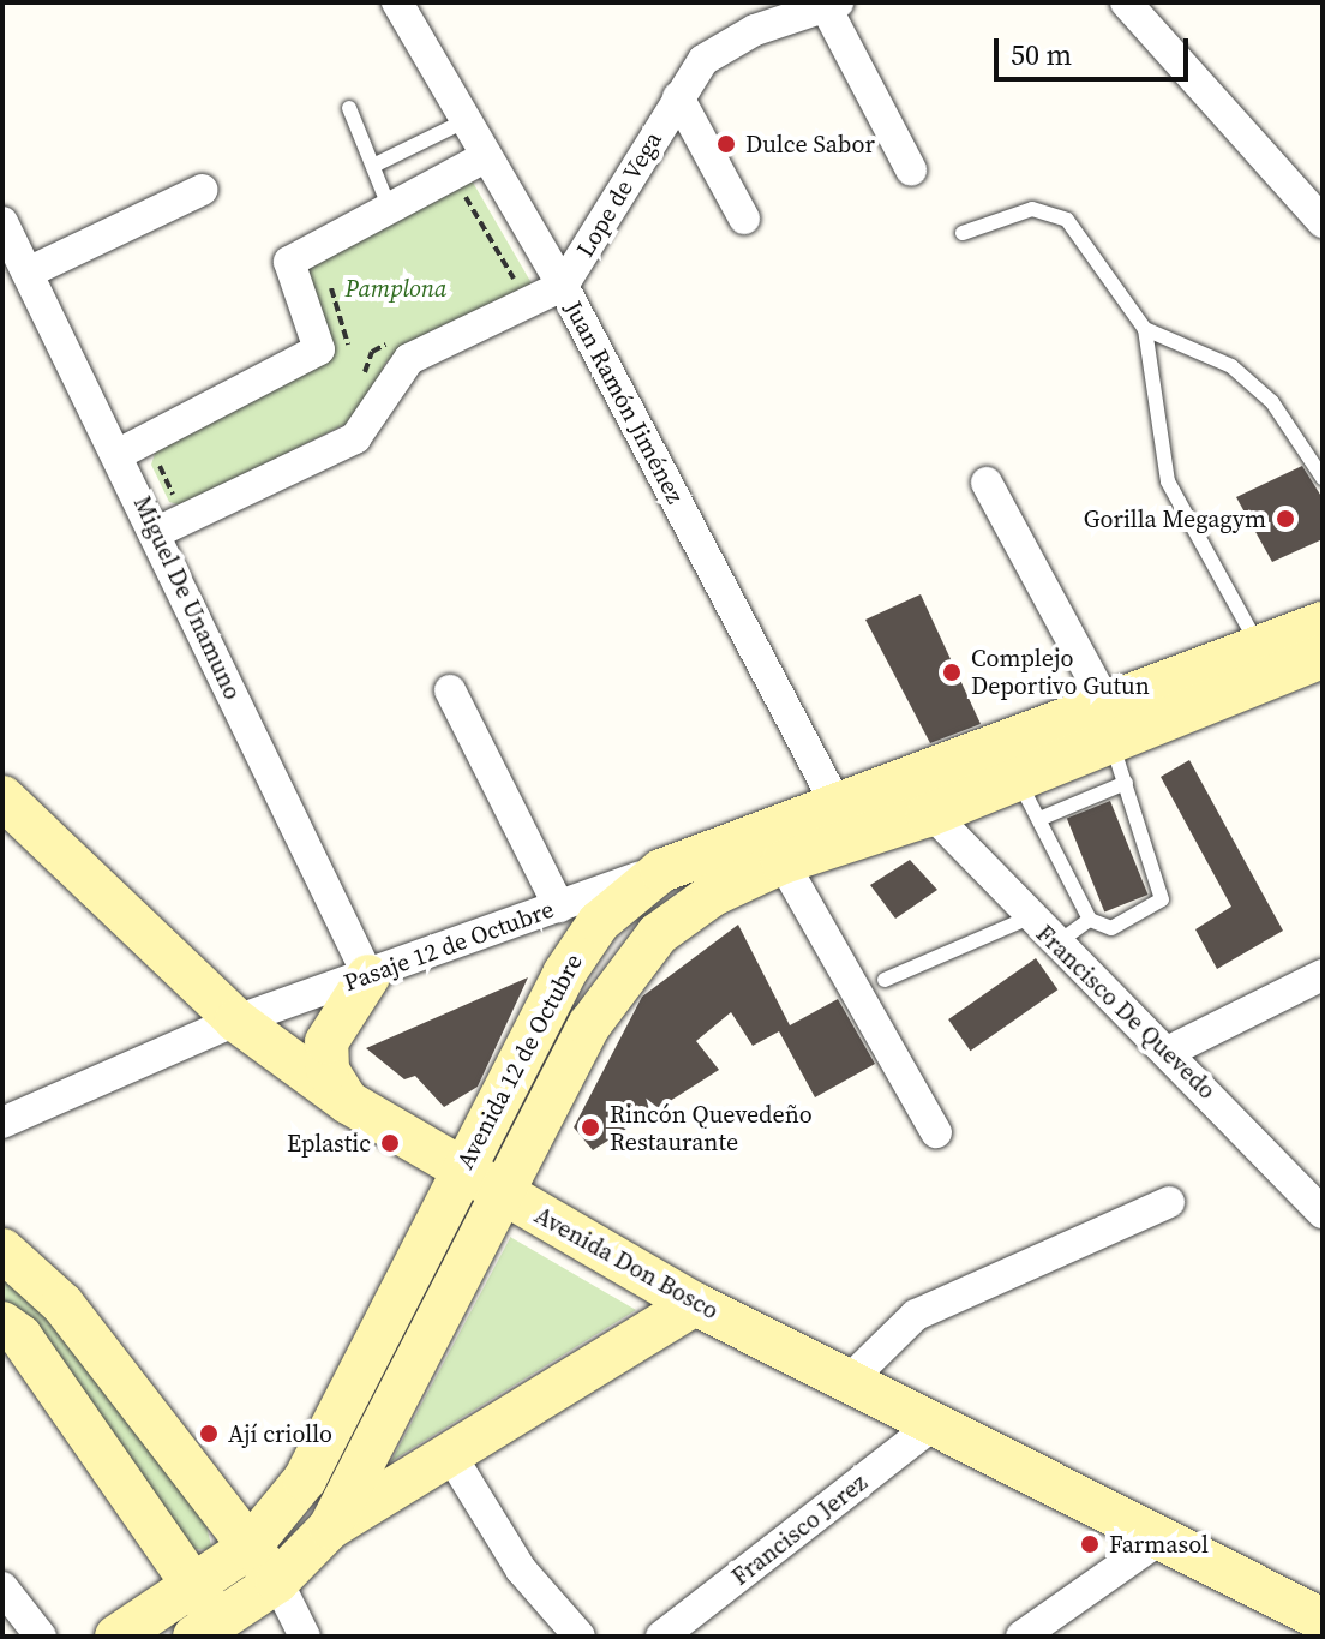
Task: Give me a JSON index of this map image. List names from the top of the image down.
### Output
{
  "streets": {
    "main road": ["Avenida 12 de Octubre", "Avenida Don Bosco"],
    "street": [
      "Lope de Vega",
      "Juan Ramón Jiménez",
      "Miguel De Unamuno",
      "Pasaje 12 de Octubre",
      "Francisco De Quevedo",
      "Francisco Jerez"
    ]
  },
  "crossings": [
    ["Lope de Vega", "Juan Ramón Jiménez"],
    ["Juan Ramón Jiménez", "Avenida 12 de Octubre"],
    ["Miguel De Unamuno", "Pasaje 12 de Octubre"],
    ["Pasaje 12 de Octubre", "Avenida 12 de Octubre"],
    ["Pasaje 12 de Octubre", "Avenida Don Bosco"],
    ["Francisco De Quevedo", "Avenida 12 de Octubre"],
    ["Avenida 12 de Octubre", "Avenida Don Bosco"],
    ["Avenida Don Bosco", "Francisco Jerez"]
  ],
  "parks": ["Pamplona"],
  "places": [
    "Dulce Sabor",
    "Gorilla Megagym",
    "Complejo Deportivo Gutun",
    "Rincón Quevedeño Restaurante",
    "Eplastic",
    "Ají criollo",
    "Farmasol"
  ],
  "scale_bar": "50 m"
}
